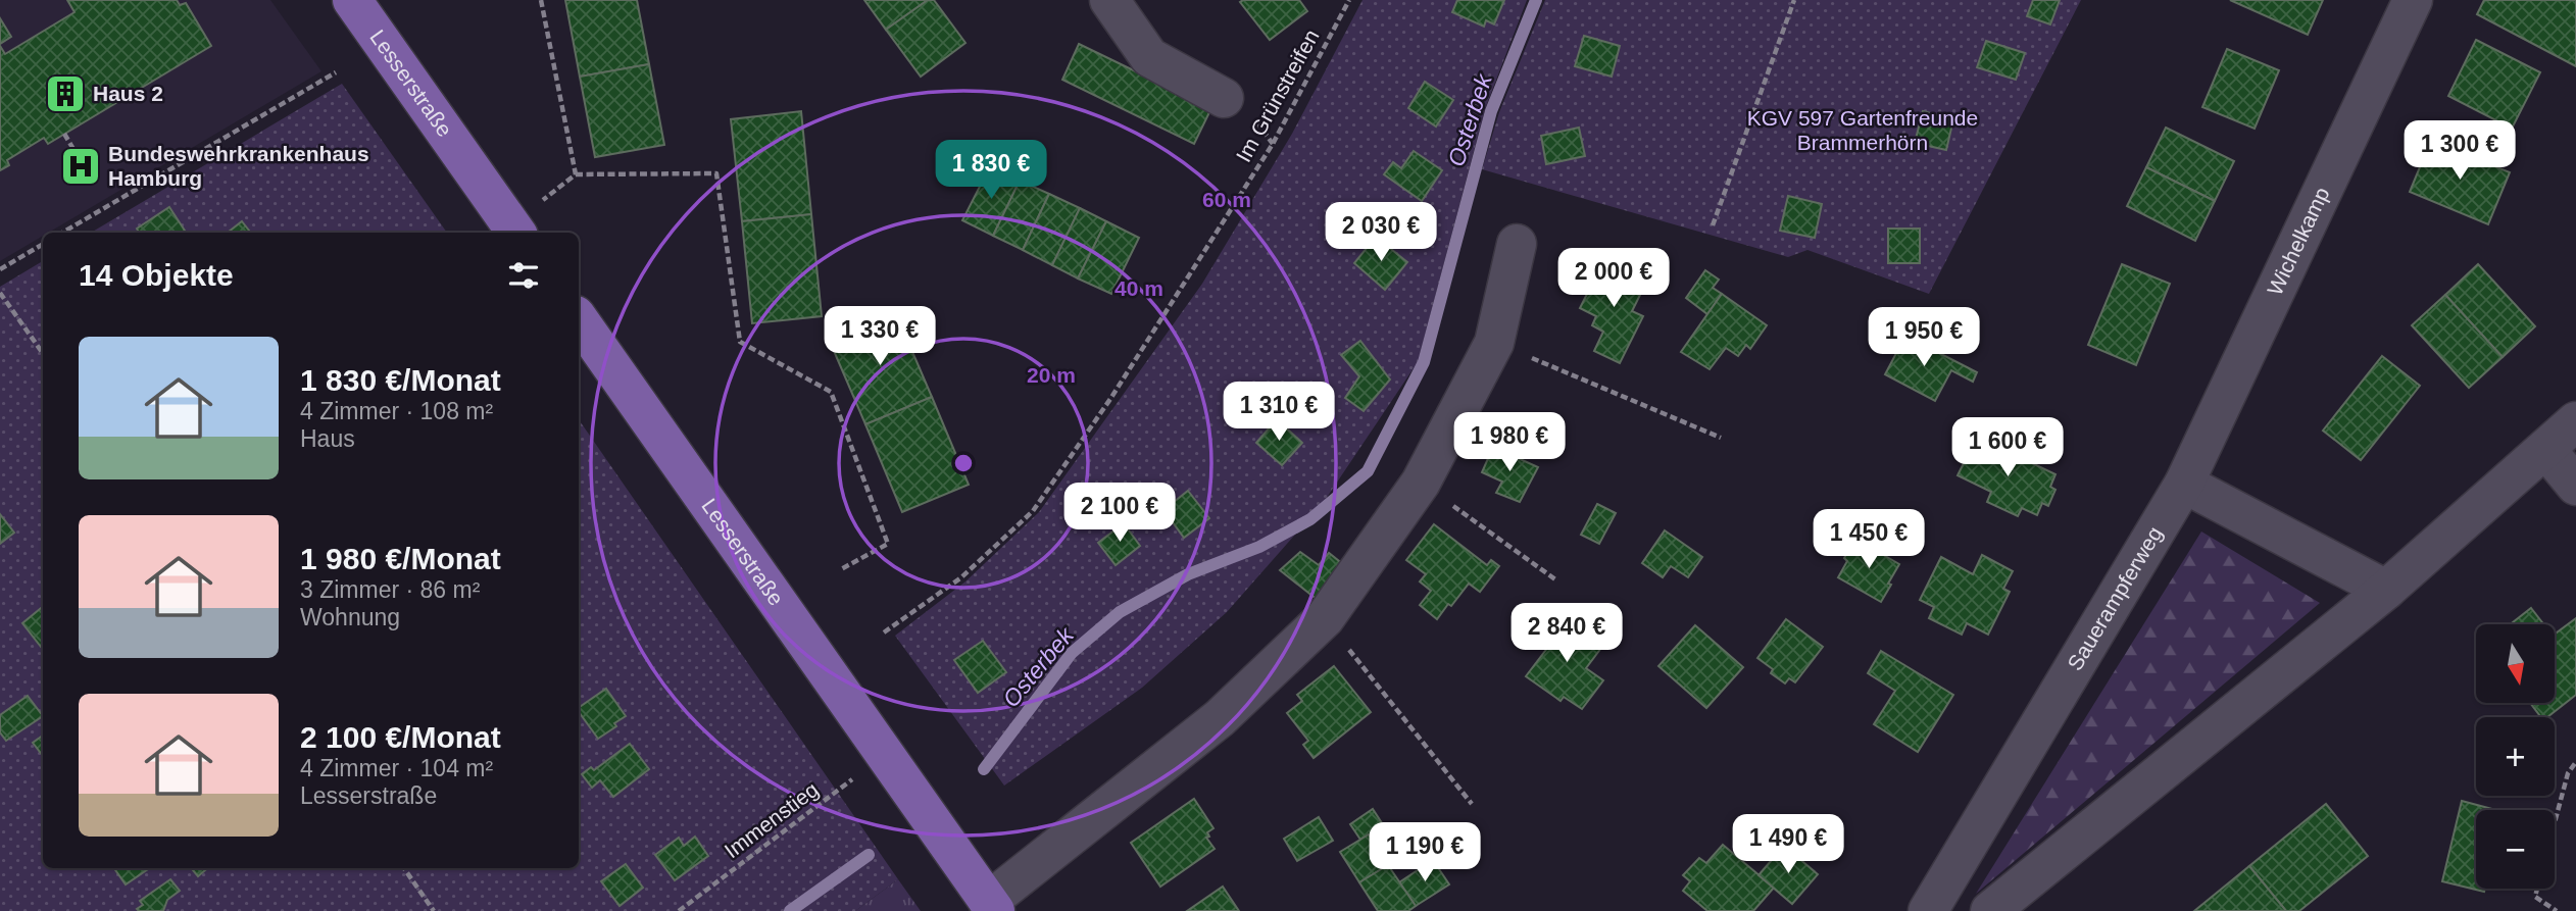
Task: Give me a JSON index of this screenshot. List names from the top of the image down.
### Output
{
  "streets": {
    "main road": ["Lesserstraße"],
    "street": ["Wichelkamp", "Sauerampferweg"],
    "path": ["Im Grünstreifen", "Immenstieg"]
  },
  "crossings": [
    ["Lesserstraße", "Immenstieg"],
    ["Wichelkamp", "Sauerampferweg"]
  ],
  "water": ["Osterbek"],
  "parks": ["KGV 597 Gartenfreunde Brammerhörn"],
  "places": {
    "building": ["Haus 2"],
    "hospital": ["Bundeswehrkrankenhaus Hamburg"]
  },
  "north": "bottom",
  "page": {
    "price": [
      "1 300 €",
      "1 830 €",
      "2 030 €",
      "2 000 €",
      "1 330 €",
      "1 950 €",
      "1 310 €",
      "1 980 €",
      "1 600 €",
      "2 100 €",
      "1 450 €",
      "2 840 €",
      "1 490 €",
      "1 190 €"
    ],
    "heading": "14 Objekte",
    "list": [
      {
        "name": "1 830 €/Monat",
        "note": "4 Zimmer · 108 m² · Haus"
      },
      {
        "name": "1 980 €/Monat",
        "note": "3 Zimmer · 86 m² · Wohnung"
      },
      {
        "name": "2 100 €/Monat",
        "note": "4 Zimmer · 104 m² · Lesserstraße"
      }
    ],
    "map_buttons": ["+", "−"]
  },
  "rings": ["60 m", "40 m", "20 m"]
}
